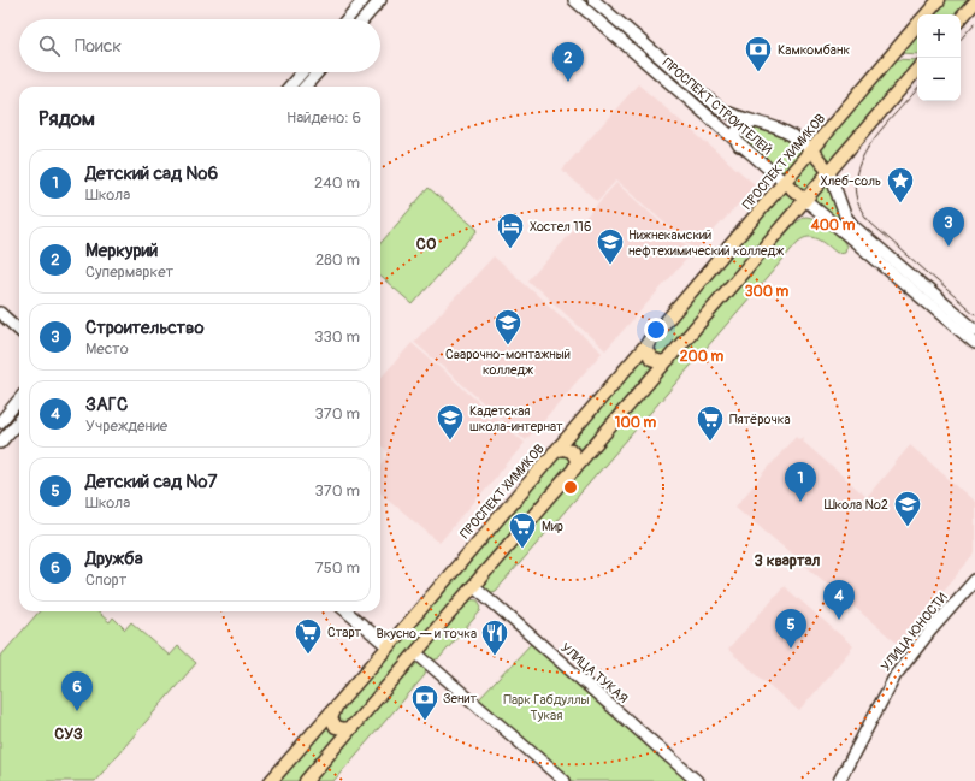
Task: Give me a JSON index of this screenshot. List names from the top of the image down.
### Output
{
  "streets": {
    "main road": [
      "ПРОСПЕКТ СТРОИТЕЛЕЙ",
      "ПРОСПЕКТ ХИМИКОВ",
      "УЛИЦА ЮНОСТИ",
      "УЛИЦА ТУКАЯ"
    ]
  },
  "crossings": [
    ["ПРОСПЕКТ СТРОИТЕЛЕЙ", "ПРОСПЕКТ ХИМИКОВ"]
  ],
  "districts": ["СО", "3 квартал", "СУЗ"],
  "parks": ["Парк Габдуллы Тукая"],
  "places": {
    "bank": ["Камкомбанк", "Зенит"],
    "place": ["Хлеб-соль"],
    "hotel": ["Хостел 116"],
    "school or university": [
      "Нижнекамский нефтехимический колледж",
      "Сварочно-монтажный колледж",
      "Кадетская школа-интернат",
      "Школа №2"
    ],
    "supermarket": ["Пятёрочка", "Мир", "Старт"],
    "restaurant": ["Вкусно — и точка"]
  },
  "page": {
    "map_buttons": ["+", "−"],
    "search": "Поиск",
    "pins": [
      "2",
      "3",
      "1",
      "4",
      "5",
      "6"
    ],
    "heading": ["Рядом", "Найдено: 6"],
    "list": [
      {
        "mark": "1",
        "name": "Детский сад №6",
        "note": "Школа",
        "value": "240 m"
      },
      {
        "mark": "2",
        "name": "Меркурий",
        "note": "Супермаркет",
        "value": "280 m"
      },
      {
        "mark": "3",
        "name": "Строительство",
        "note": "Место",
        "value": "330 m"
      },
      {
        "mark": "4",
        "name": "ЗАГС",
        "note": "Учреждение",
        "value": "370 m"
      },
      {
        "mark": "5",
        "name": "Детский сад №7",
        "note": "Школа",
        "value": "370 m"
      },
      {
        "mark": "6",
        "name": "Дружба",
        "note": "Спорт",
        "value": "750 m"
      }
    ]
  },
  "rings": [
    "400 m",
    "300 m",
    "200 m",
    "100 m"
  ]
}
